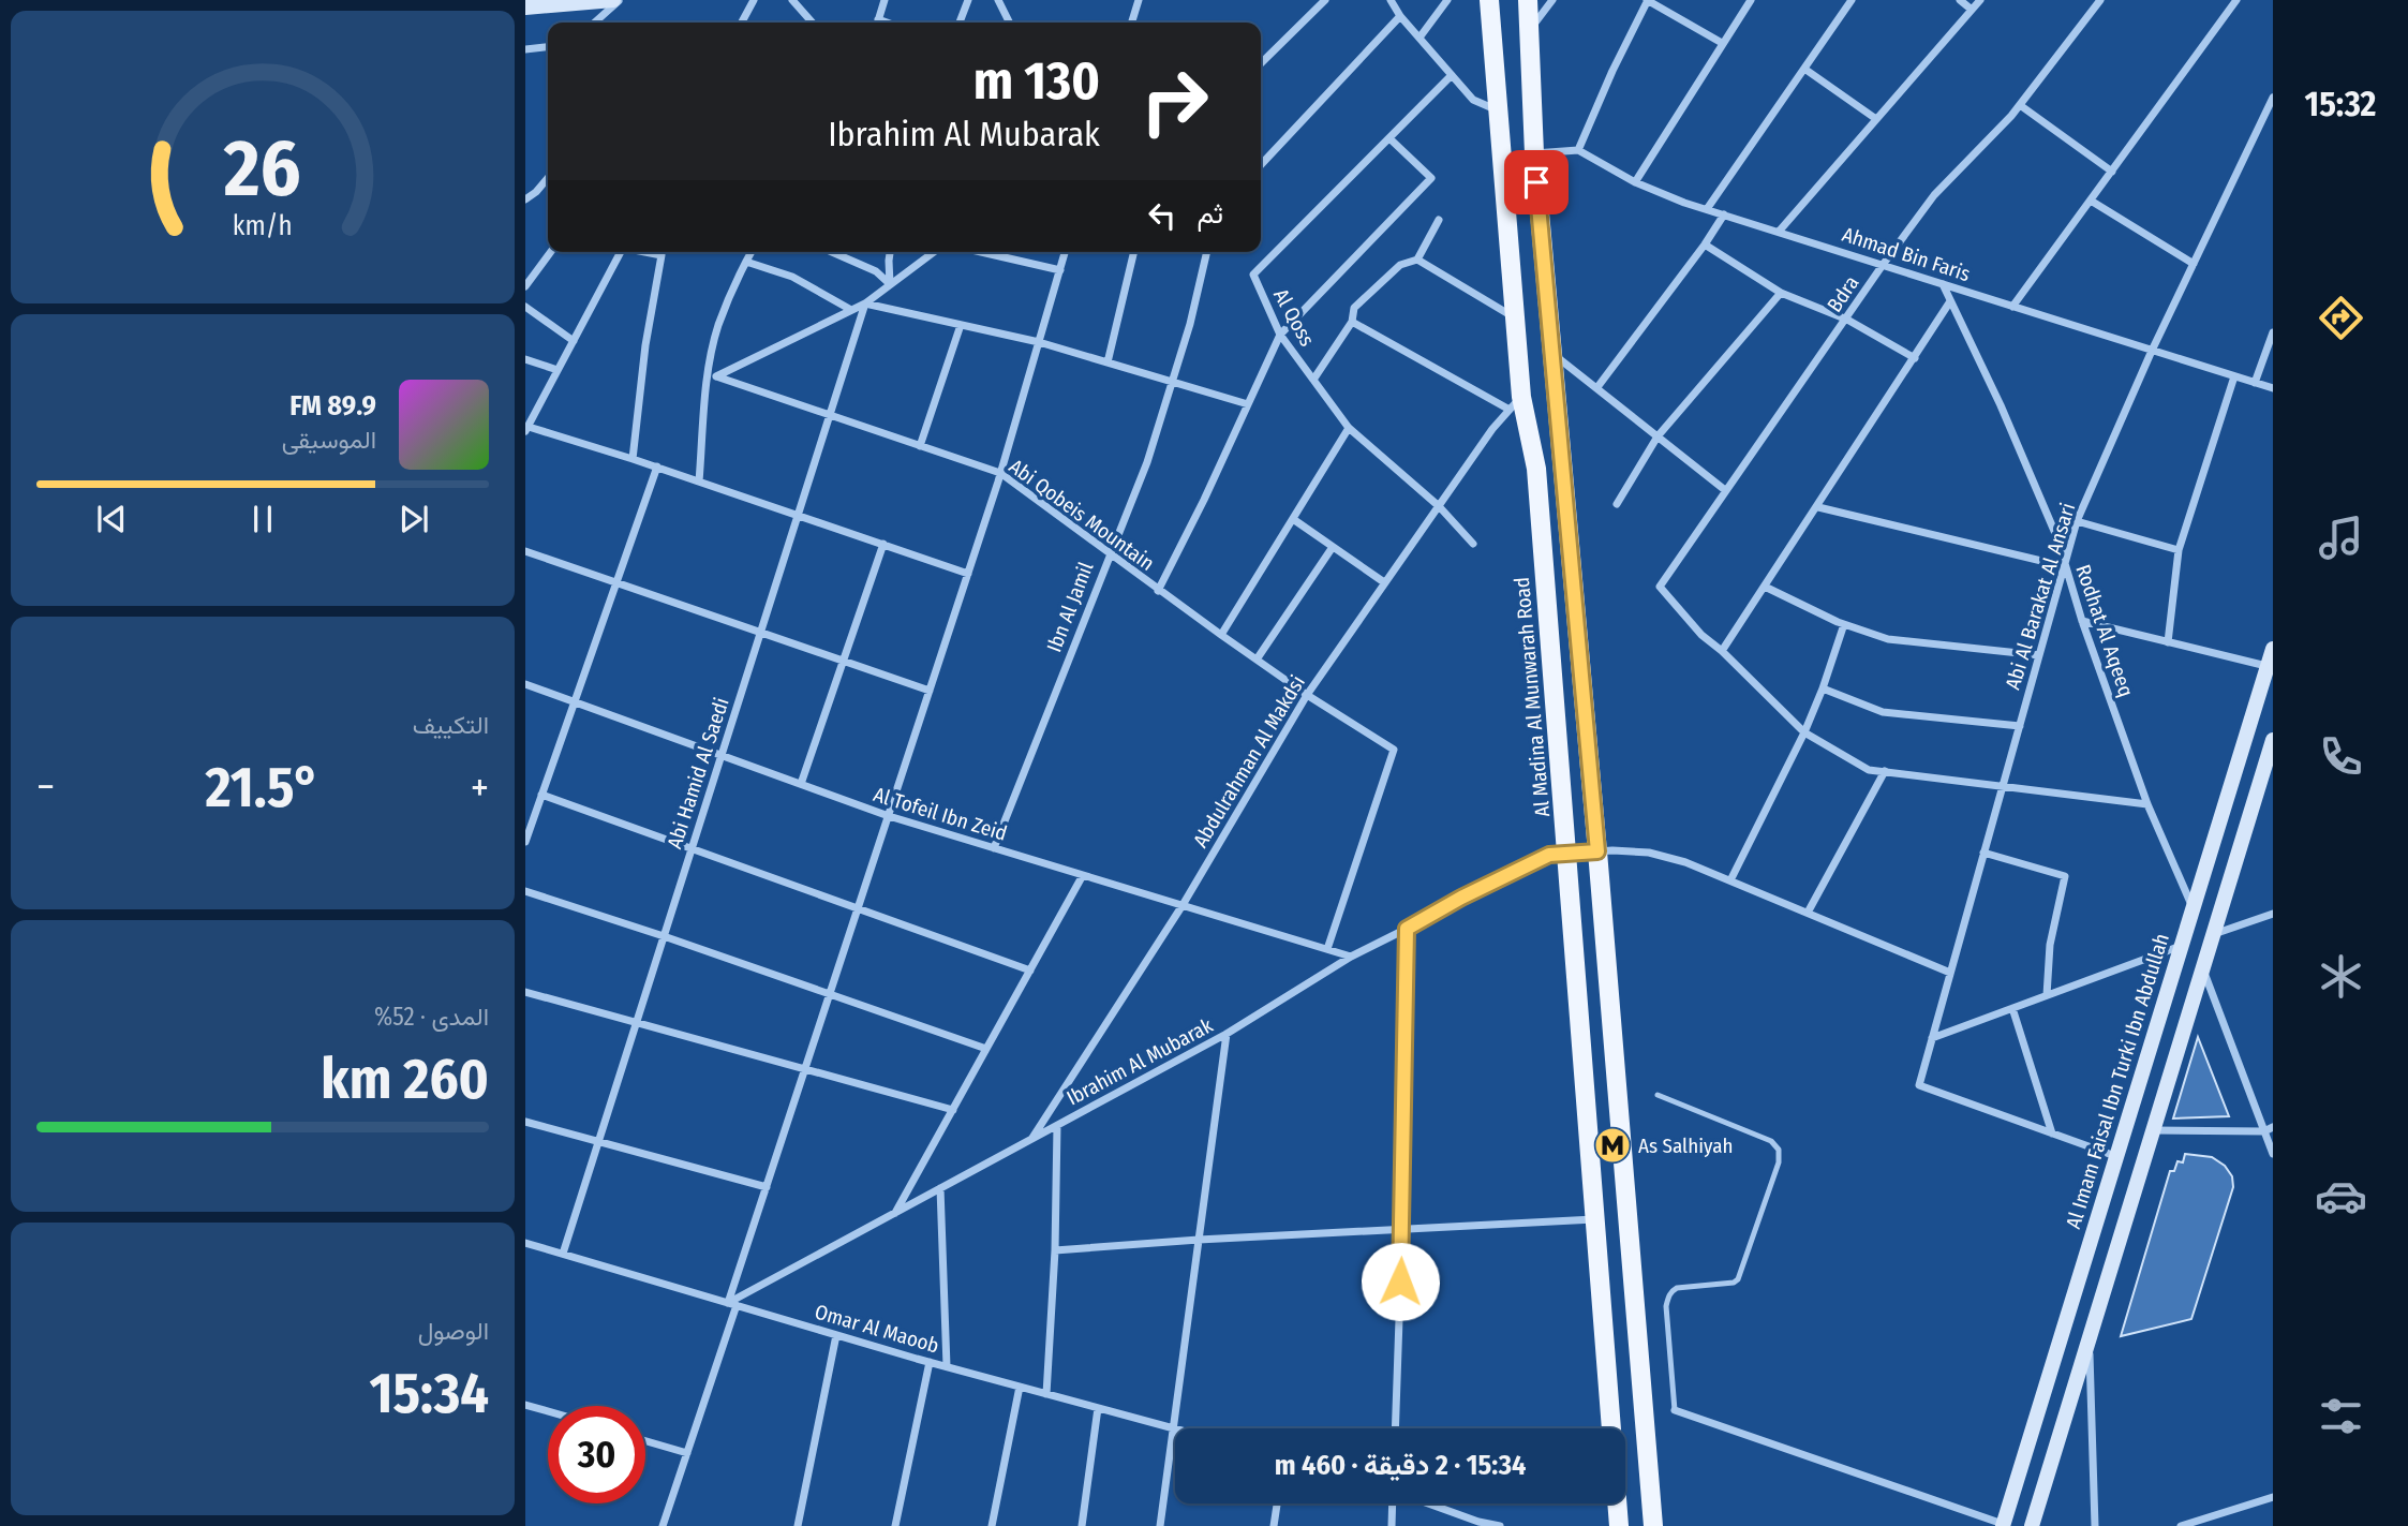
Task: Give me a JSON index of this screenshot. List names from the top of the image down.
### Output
{
  "streets": {
    "main road": ["Al Madina Al Munwarah Road", "Al Imam Faisal Ibn Turki Ibn Abdullah"],
    "street": [
      "Ahmad Bin Faris",
      "Bdra",
      "Al Qoss",
      "Abi Qobeis Mountain",
      "Abi Al Barakat Al Ansari",
      "Ibn Al Jamil",
      "Rodhat Al Aqeeq",
      "Abdulrahman Al Makdsi",
      "Abi Hamid Al Saedi",
      "Al Tofeil Ibn Zeid",
      "Ibrahim Al Mubarak",
      "Omar Al Maoob"
    ]
  },
  "crossings": [
    ["Ahmad Bin Faris", "Bdra"],
    ["Ahmad Bin Faris", "Abi Al Barakat Al Ansari"],
    ["Ahmad Bin Faris", "Rodhat Al Aqeeq"],
    ["Al Qoss", "Abdulrahman Al Makdsi"],
    ["Abi Qobeis Mountain", "Ibn Al Jamil"],
    ["Abi Qobeis Mountain", "Abdulrahman Al Makdsi"],
    ["Abi Qobeis Mountain", "Abi Hamid Al Saedi"],
    ["Abi Qobeis Mountain", "Al Tofeil Ibn Zeid"],
    ["Abi Al Barakat Al Ansari", "Rodhat Al Aqeeq"],
    ["Abi Al Barakat Al Ansari", "Ibrahim Al Mubarak"],
    ["Ibn Al Jamil", "Al Tofeil Ibn Zeid"],
    ["Rodhat Al Aqeeq", "Al Imam Faisal Ibn Turki Ibn Abdullah"],
    ["Al Madina Al Munwarah Road", "Abdulrahman Al Makdsi"],
    ["Al Madina Al Munwarah Road", "Ibrahim Al Mubarak"],
    ["Abdulrahman Al Makdsi", "Al Tofeil Ibn Zeid"],
    ["Abdulrahman Al Makdsi", "Ibrahim Al Mubarak"],
    ["Abi Hamid Al Saedi", "Al Tofeil Ibn Zeid"],
    ["Abi Hamid Al Saedi", "Omar Al Maoob"],
    ["Al Tofeil Ibn Zeid", "Ibrahim Al Mubarak"],
    ["Ibrahim Al Mubarak", "Omar Al Maoob"]
  ],
  "places": {
    "metro station": ["As Salhiyah"]
  },
  "page": {
    "tabs": "15:32",
    "turn": ["130 m", "Ibrahim Al Mubarak"],
    "then": "ثم",
    "song": ["89.9 FM", "الموسيقى"],
    "tile": [
      "التكييف",
      ["المدى · 52%", "260 km"],
      ["الوصول", "15:34"]
    ],
    "heat": ["−", "21.5°", "+"],
    "limit": "30",
    "trip": "15:34 · 2 دقيقة · 460 m",
    "gauge": ["26", "km/h"]
  }
}
